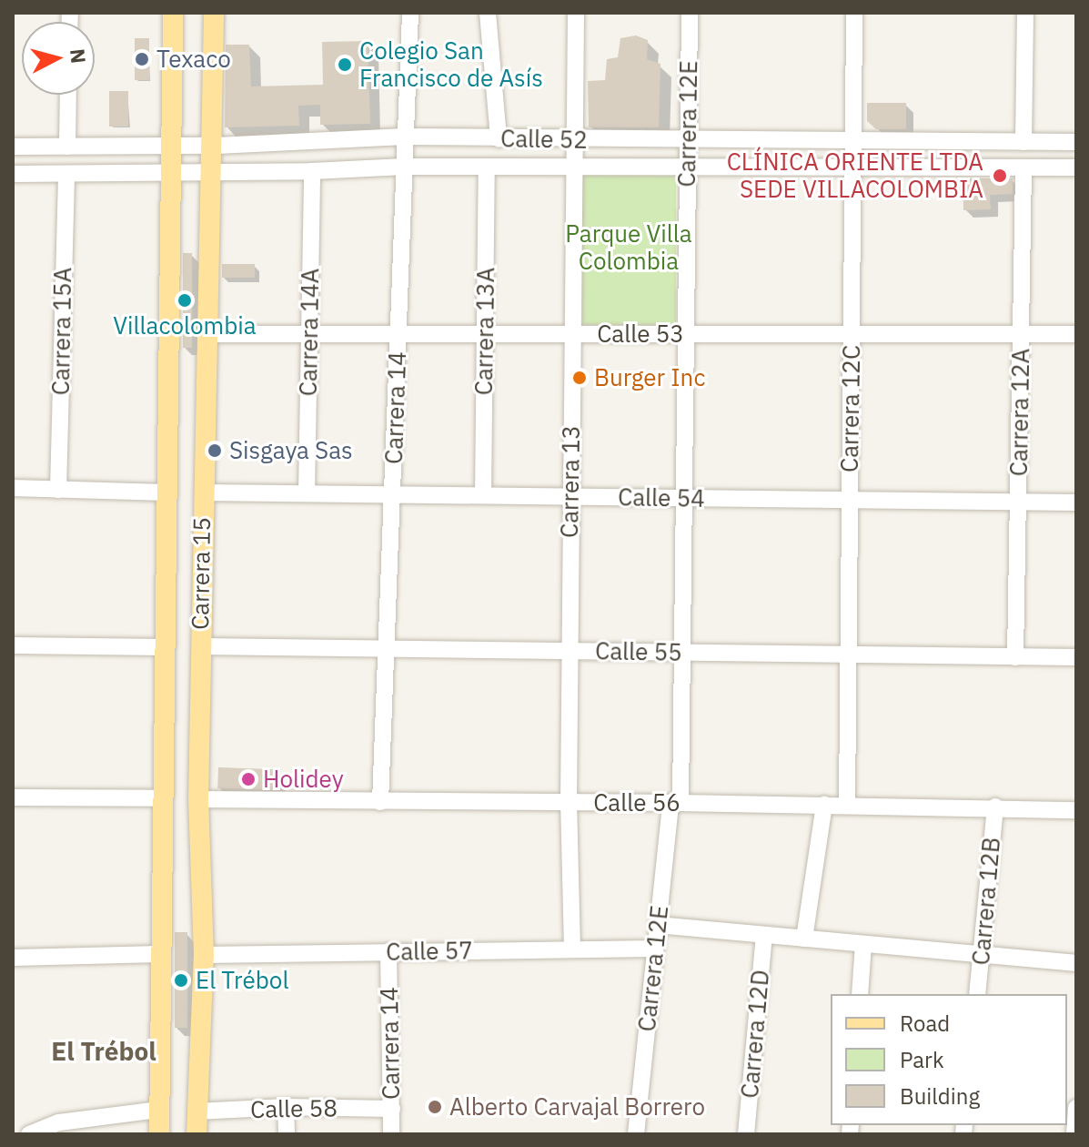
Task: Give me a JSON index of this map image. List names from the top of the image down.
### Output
{
  "streets": {
    "main road": ["Carrera 15"],
    "street": [
      "Carrera 12E",
      "Calle 52",
      "Carrera 15A",
      "Carrera 13A",
      "Carrera 14A",
      "Calle 53",
      "Carrera 14",
      "Carrera 12C",
      "Carrera 12A",
      "Carrera 13",
      "Calle 54",
      "Calle 55",
      "Calle 56",
      "Carrera 12B",
      "Calle 57",
      "Carrera 12D",
      "Calle 58"
    ]
  },
  "crossings": [
    ["Carrera 12E", "Calle 52"],
    ["Carrera 12E", "Calle 53"],
    ["Carrera 12E", "Calle 54"],
    ["Carrera 12E", "Calle 55"],
    ["Carrera 12E", "Calle 56"],
    ["Carrera 12E", "Calle 57"],
    ["Calle 52", "Carrera 15A"],
    ["Calle 52", "Carrera 13A"],
    ["Calle 52", "Carrera 14A"],
    ["Calle 52", "Carrera 14"],
    ["Calle 52", "Carrera 12C"],
    ["Calle 52", "Carrera 12A"],
    ["Calle 52", "Carrera 13"],
    ["Calle 52", "Carrera 15"],
    ["Carrera 13A", "Calle 53"],
    ["Carrera 13A", "Calle 54"],
    ["Carrera 14A", "Calle 53"],
    ["Carrera 14A", "Calle 54"],
    ["Calle 53", "Carrera 14"],
    ["Calle 53", "Carrera 12C"],
    ["Calle 53", "Carrera 12A"],
    ["Calle 53", "Carrera 13"],
    ["Calle 53", "Carrera 15"],
    ["Carrera 14", "Calle 54"],
    ["Carrera 14", "Calle 55"],
    ["Carrera 14", "Calle 56"],
    ["Carrera 14", "Calle 57"],
    ["Carrera 14", "Calle 58"],
    ["Carrera 12C", "Calle 54"],
    ["Carrera 12C", "Calle 55"],
    ["Carrera 12C", "Calle 56"],
    ["Carrera 12A", "Calle 54"],
    ["Carrera 12A", "Calle 55"],
    ["Carrera 13", "Calle 54"],
    ["Carrera 13", "Calle 55"],
    ["Carrera 13", "Calle 56"],
    ["Carrera 13", "Calle 57"],
    ["Calle 54", "Carrera 15"],
    ["Carrera 15", "Calle 55"],
    ["Carrera 15", "Calle 56"],
    ["Carrera 15", "Calle 57"],
    ["Carrera 15", "Calle 58"],
    ["Calle 56", "Carrera 12B"]
  ],
  "districts": ["El Trébol"],
  "parks": ["Parque Villa Colombia"],
  "places": [
    "Texaco",
    "Colegio San Francisco de Asís",
    "CLÍNICA ORIENTE LTDA SEDE VILLACOLOMBIA",
    "Villacolombia",
    "Burger Inc",
    "Sisgaya Sas",
    "Holidey",
    "El Trébol",
    "Alberto Carvajal Borrero"
  ],
  "legend": ["Road", "Park", "Building"],
  "north": "right"
}
